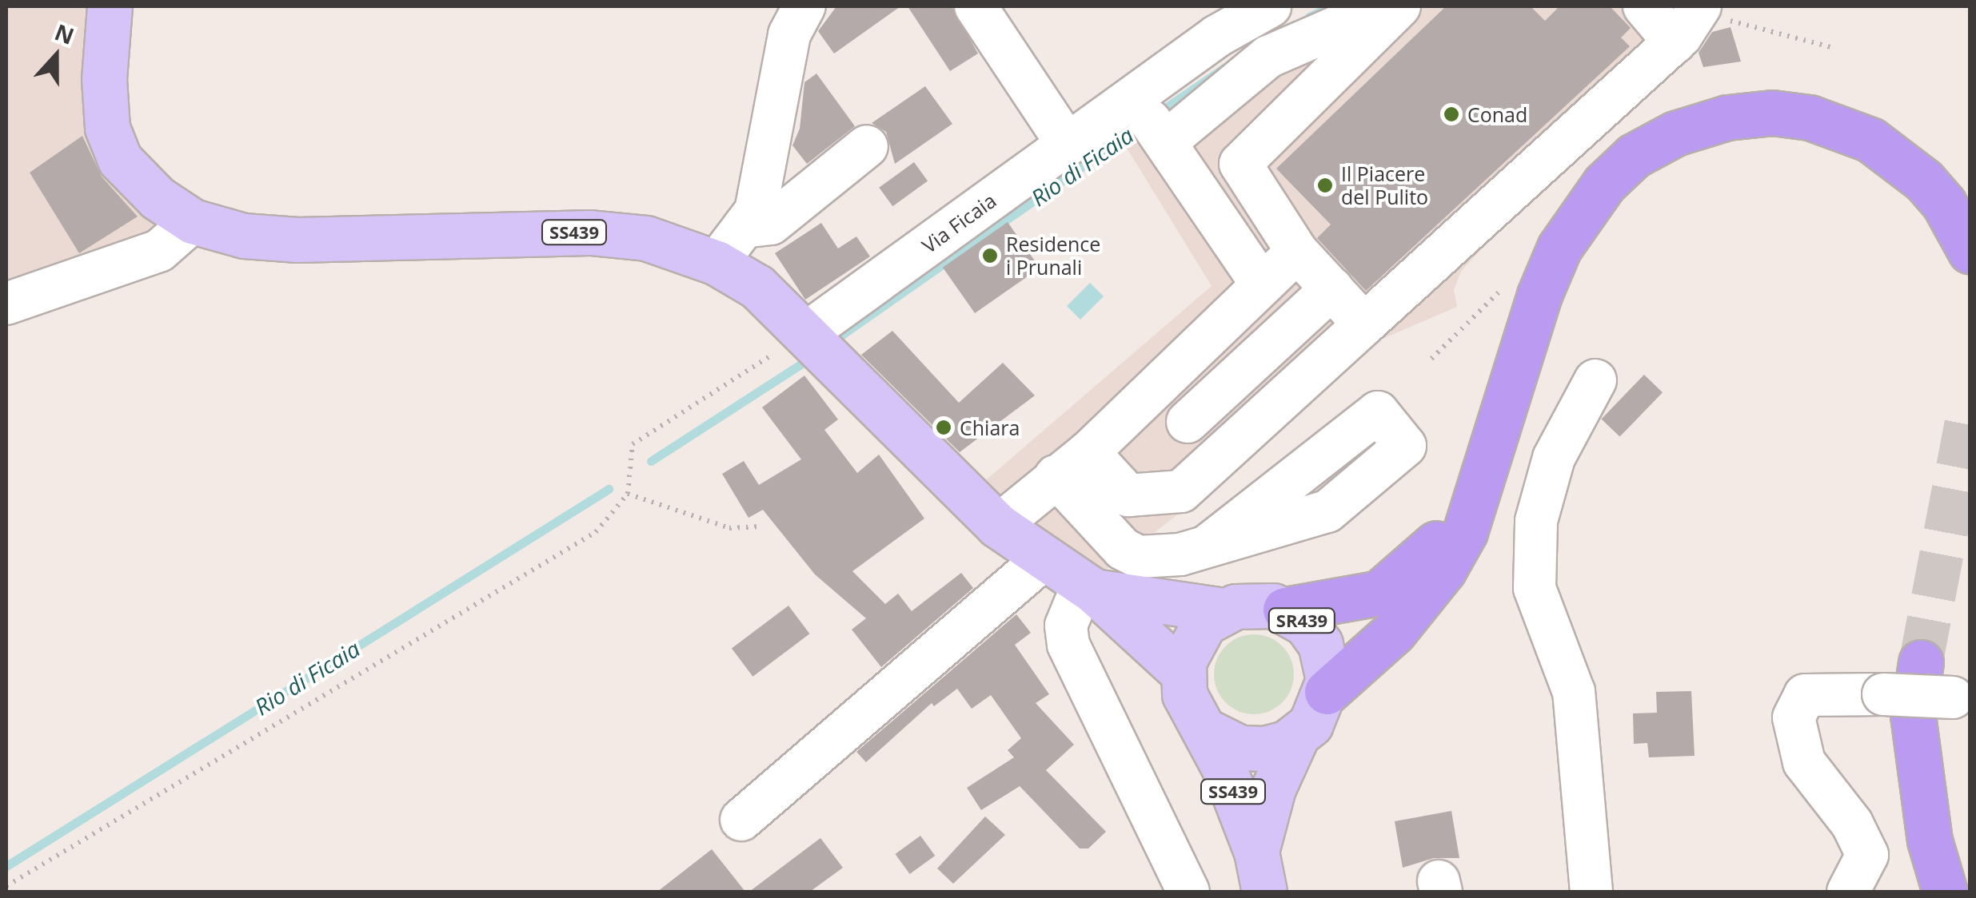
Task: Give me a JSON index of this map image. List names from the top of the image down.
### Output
{
  "streets": {
    "main road": ["SS439", "SR439"],
    "street": ["Via Ficaia"]
  },
  "crossings": [
    ["Via Ficaia", "SS439"],
    ["SS439", "SR439"]
  ],
  "water": ["Rio di Ficaia"],
  "places": [
    "Conad",
    "Il Piacere del Pulito",
    "Residence i Prunali",
    "Chiara"
  ],
  "north": "top"
}
